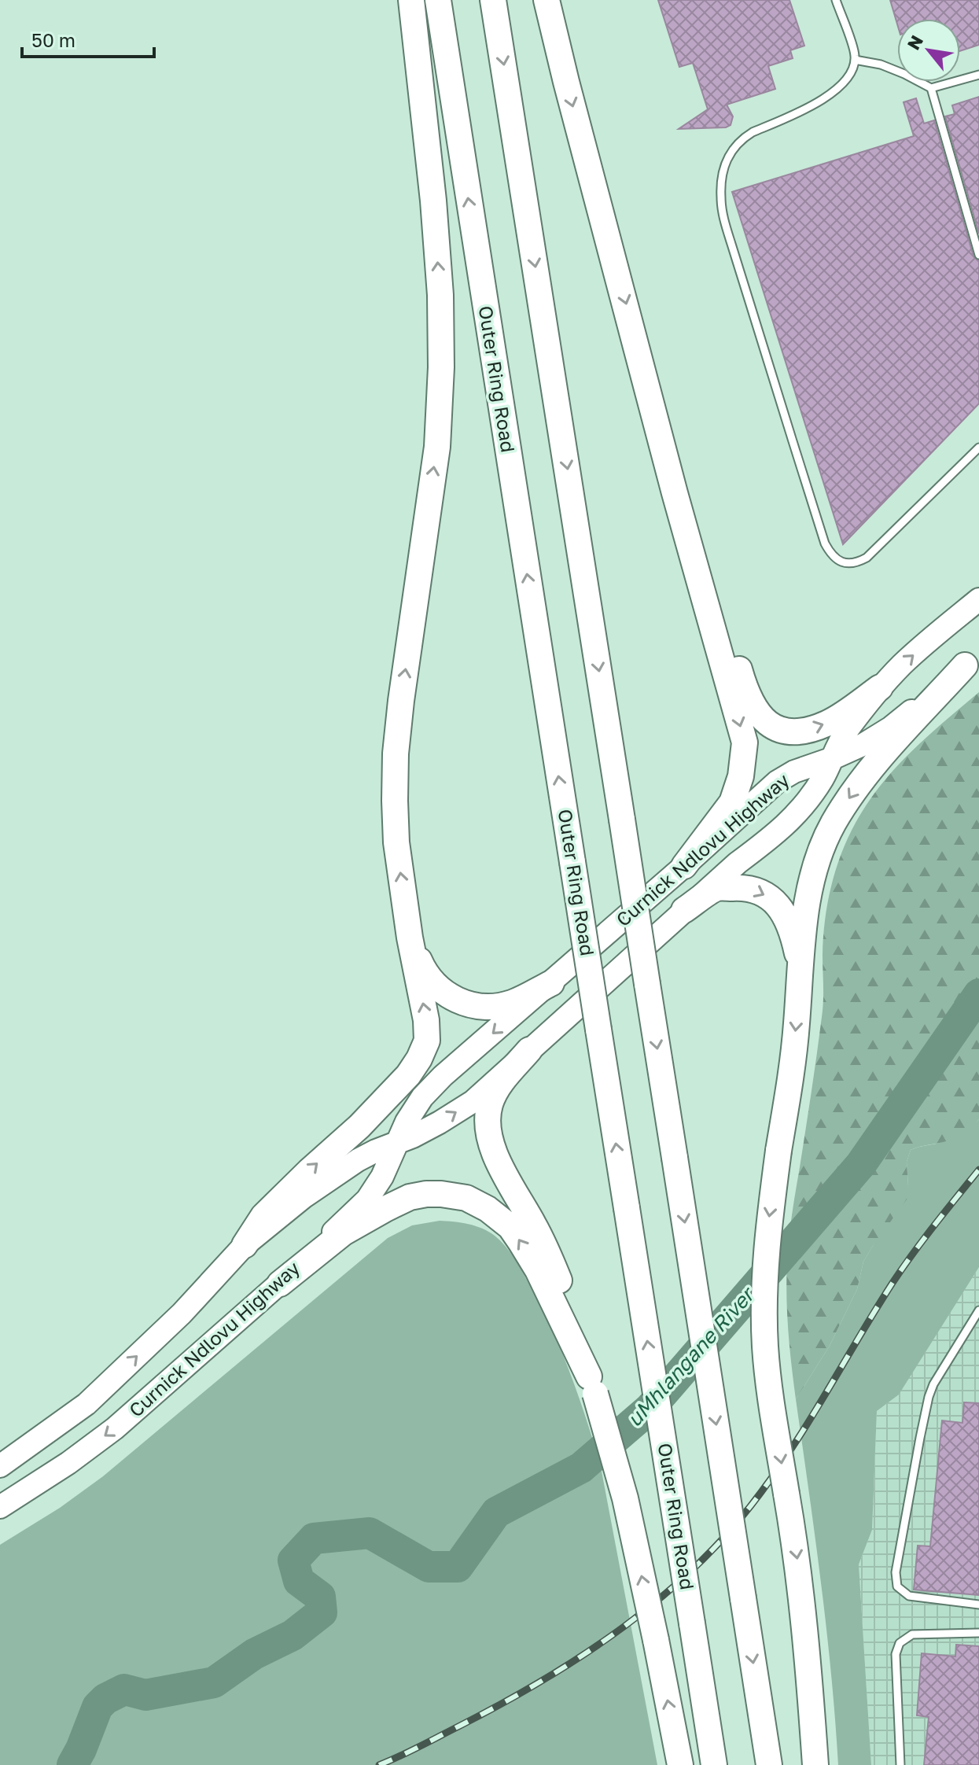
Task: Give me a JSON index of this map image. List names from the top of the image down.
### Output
{
  "streets": {
    "highway": ["Outer Ring Road"],
    "main road": ["Curnick Ndlovu Highway"]
  },
  "water": ["uMhlangane River"],
  "scale_bar": "50 m",
  "north": "top left"
}
